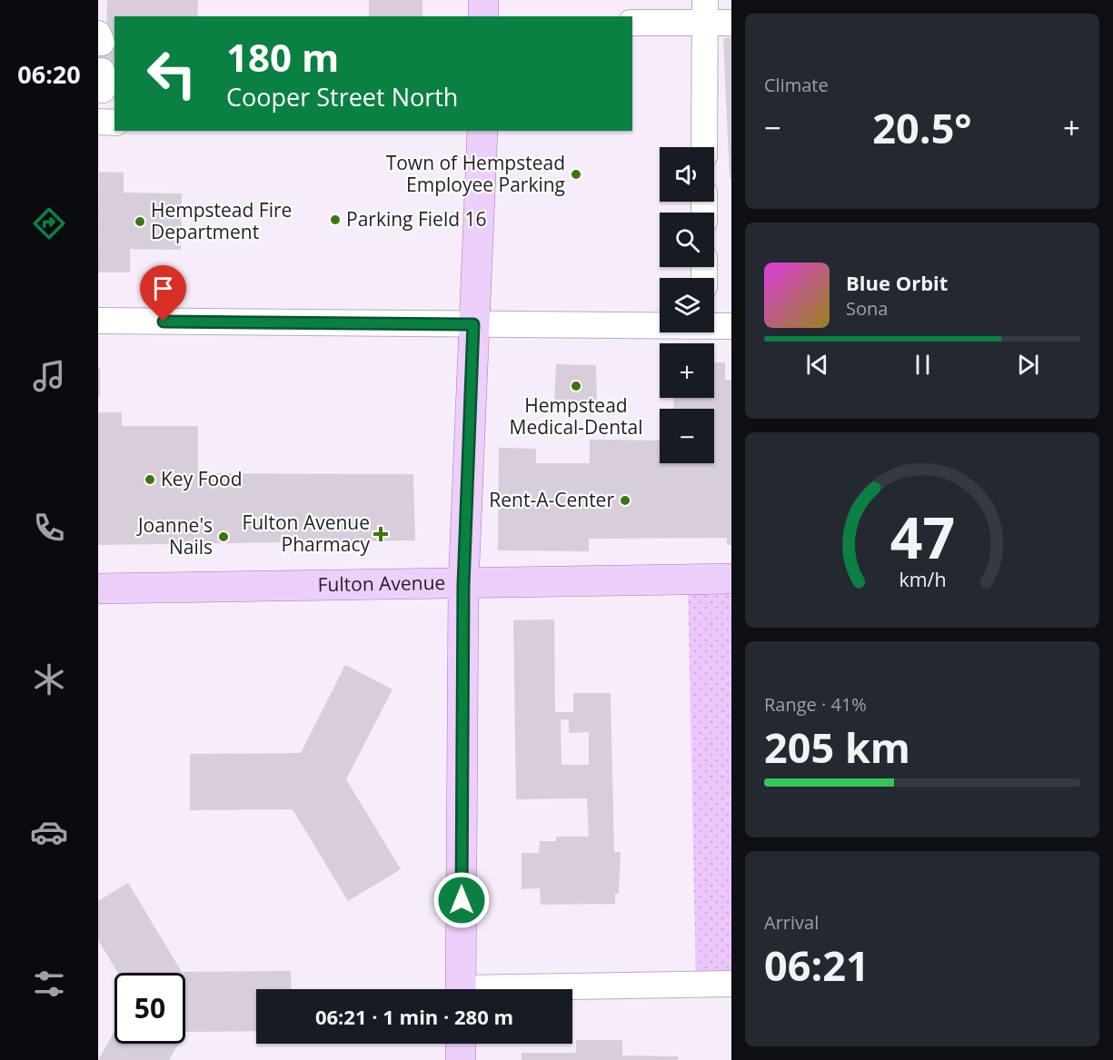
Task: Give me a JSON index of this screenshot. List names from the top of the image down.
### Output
{
  "streets": {
    "main road": ["Fulton Avenue"]
  },
  "places": {
    "other": [
      "Town of Hempstead Employee Parking",
      "Parking Field 16",
      "Hempstead Fire Department",
      "Hempstead Medical-Dental",
      "Key Food",
      "Rent-A-Center",
      "Joanne's Nails"
    ],
    "health": ["Fulton Avenue Pharmacy"]
  },
  "page": {
    "tabs": "06:20",
    "tile": [
      "Climate",
      ["Range · 41%", "205 km"],
      ["Arrival", "06:21"]
    ],
    "turn": ["180 m", "Cooper Street North"],
    "heat": ["−", "20.5°", "+"],
    "map_buttons": ["+", "−"],
    "song": ["Blue Orbit", "Sona"],
    "limit": "50",
    "trip": "06:21 · 1 min · 280 m",
    "gauge": ["47", "km/h"]
  }
}
